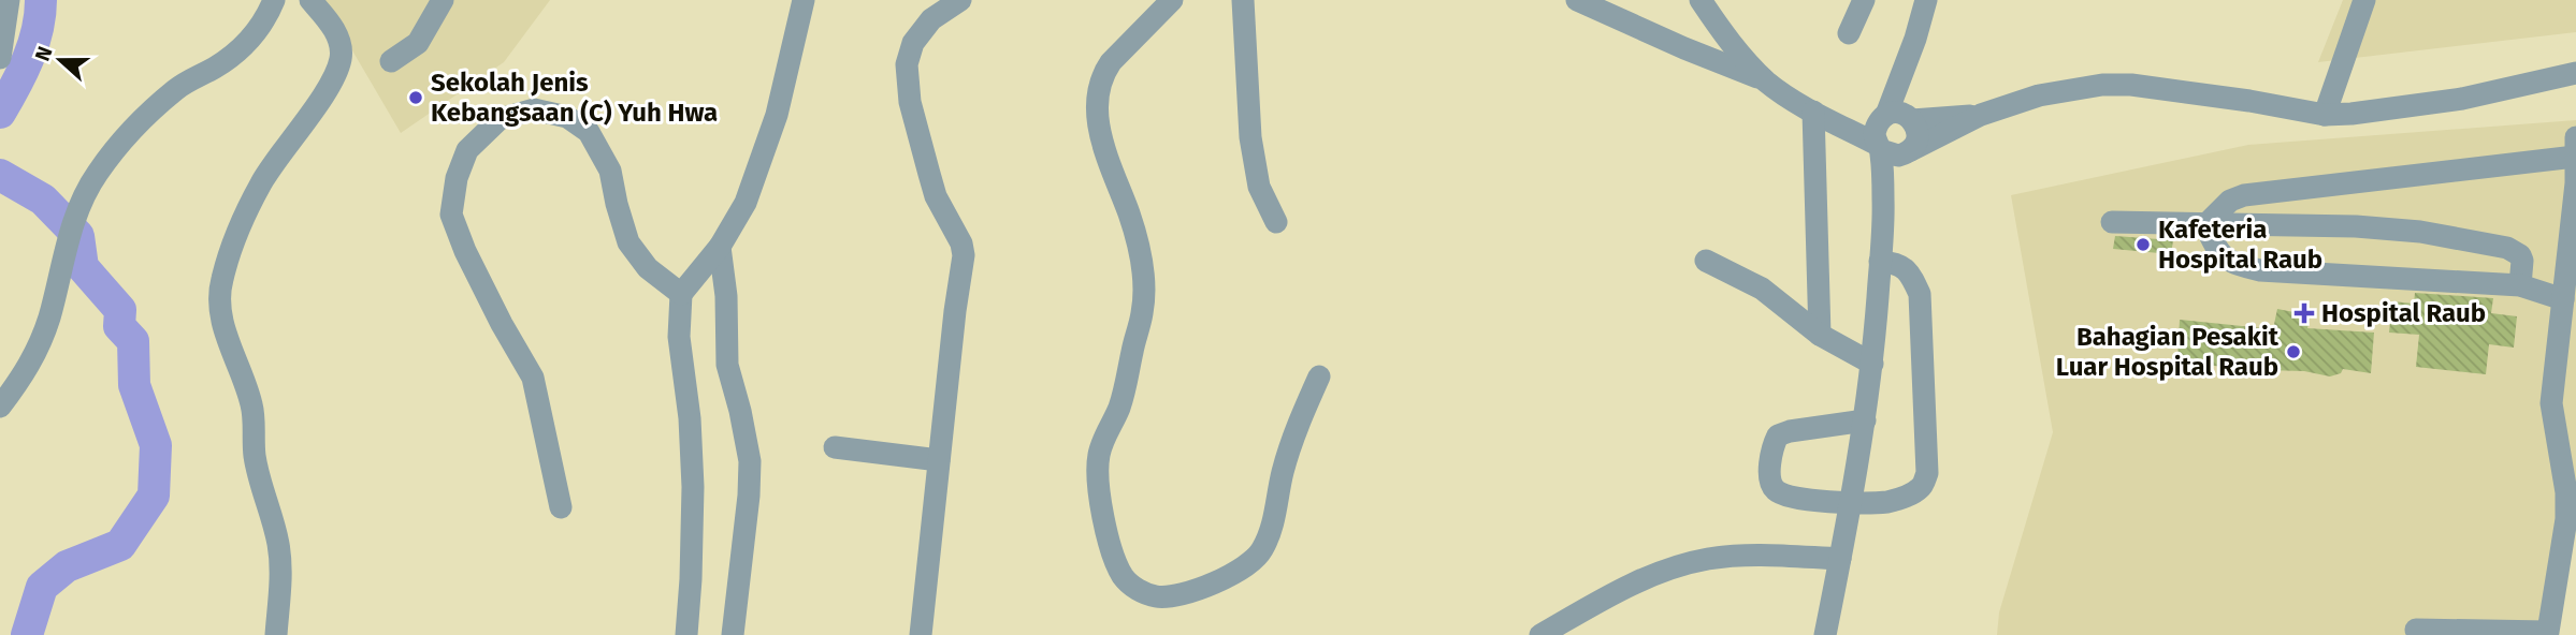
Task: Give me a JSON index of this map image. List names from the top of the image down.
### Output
{
  "places": {
    "other": ["Sekolah Jenis Kebangsaan (C) Yuh Hwa", "Kafeteria Hospital Raub", "Bahagian Pesakit Luar Hospital Raub"],
    "health": ["Hospital Raub"]
  },
  "north": "left"
}
